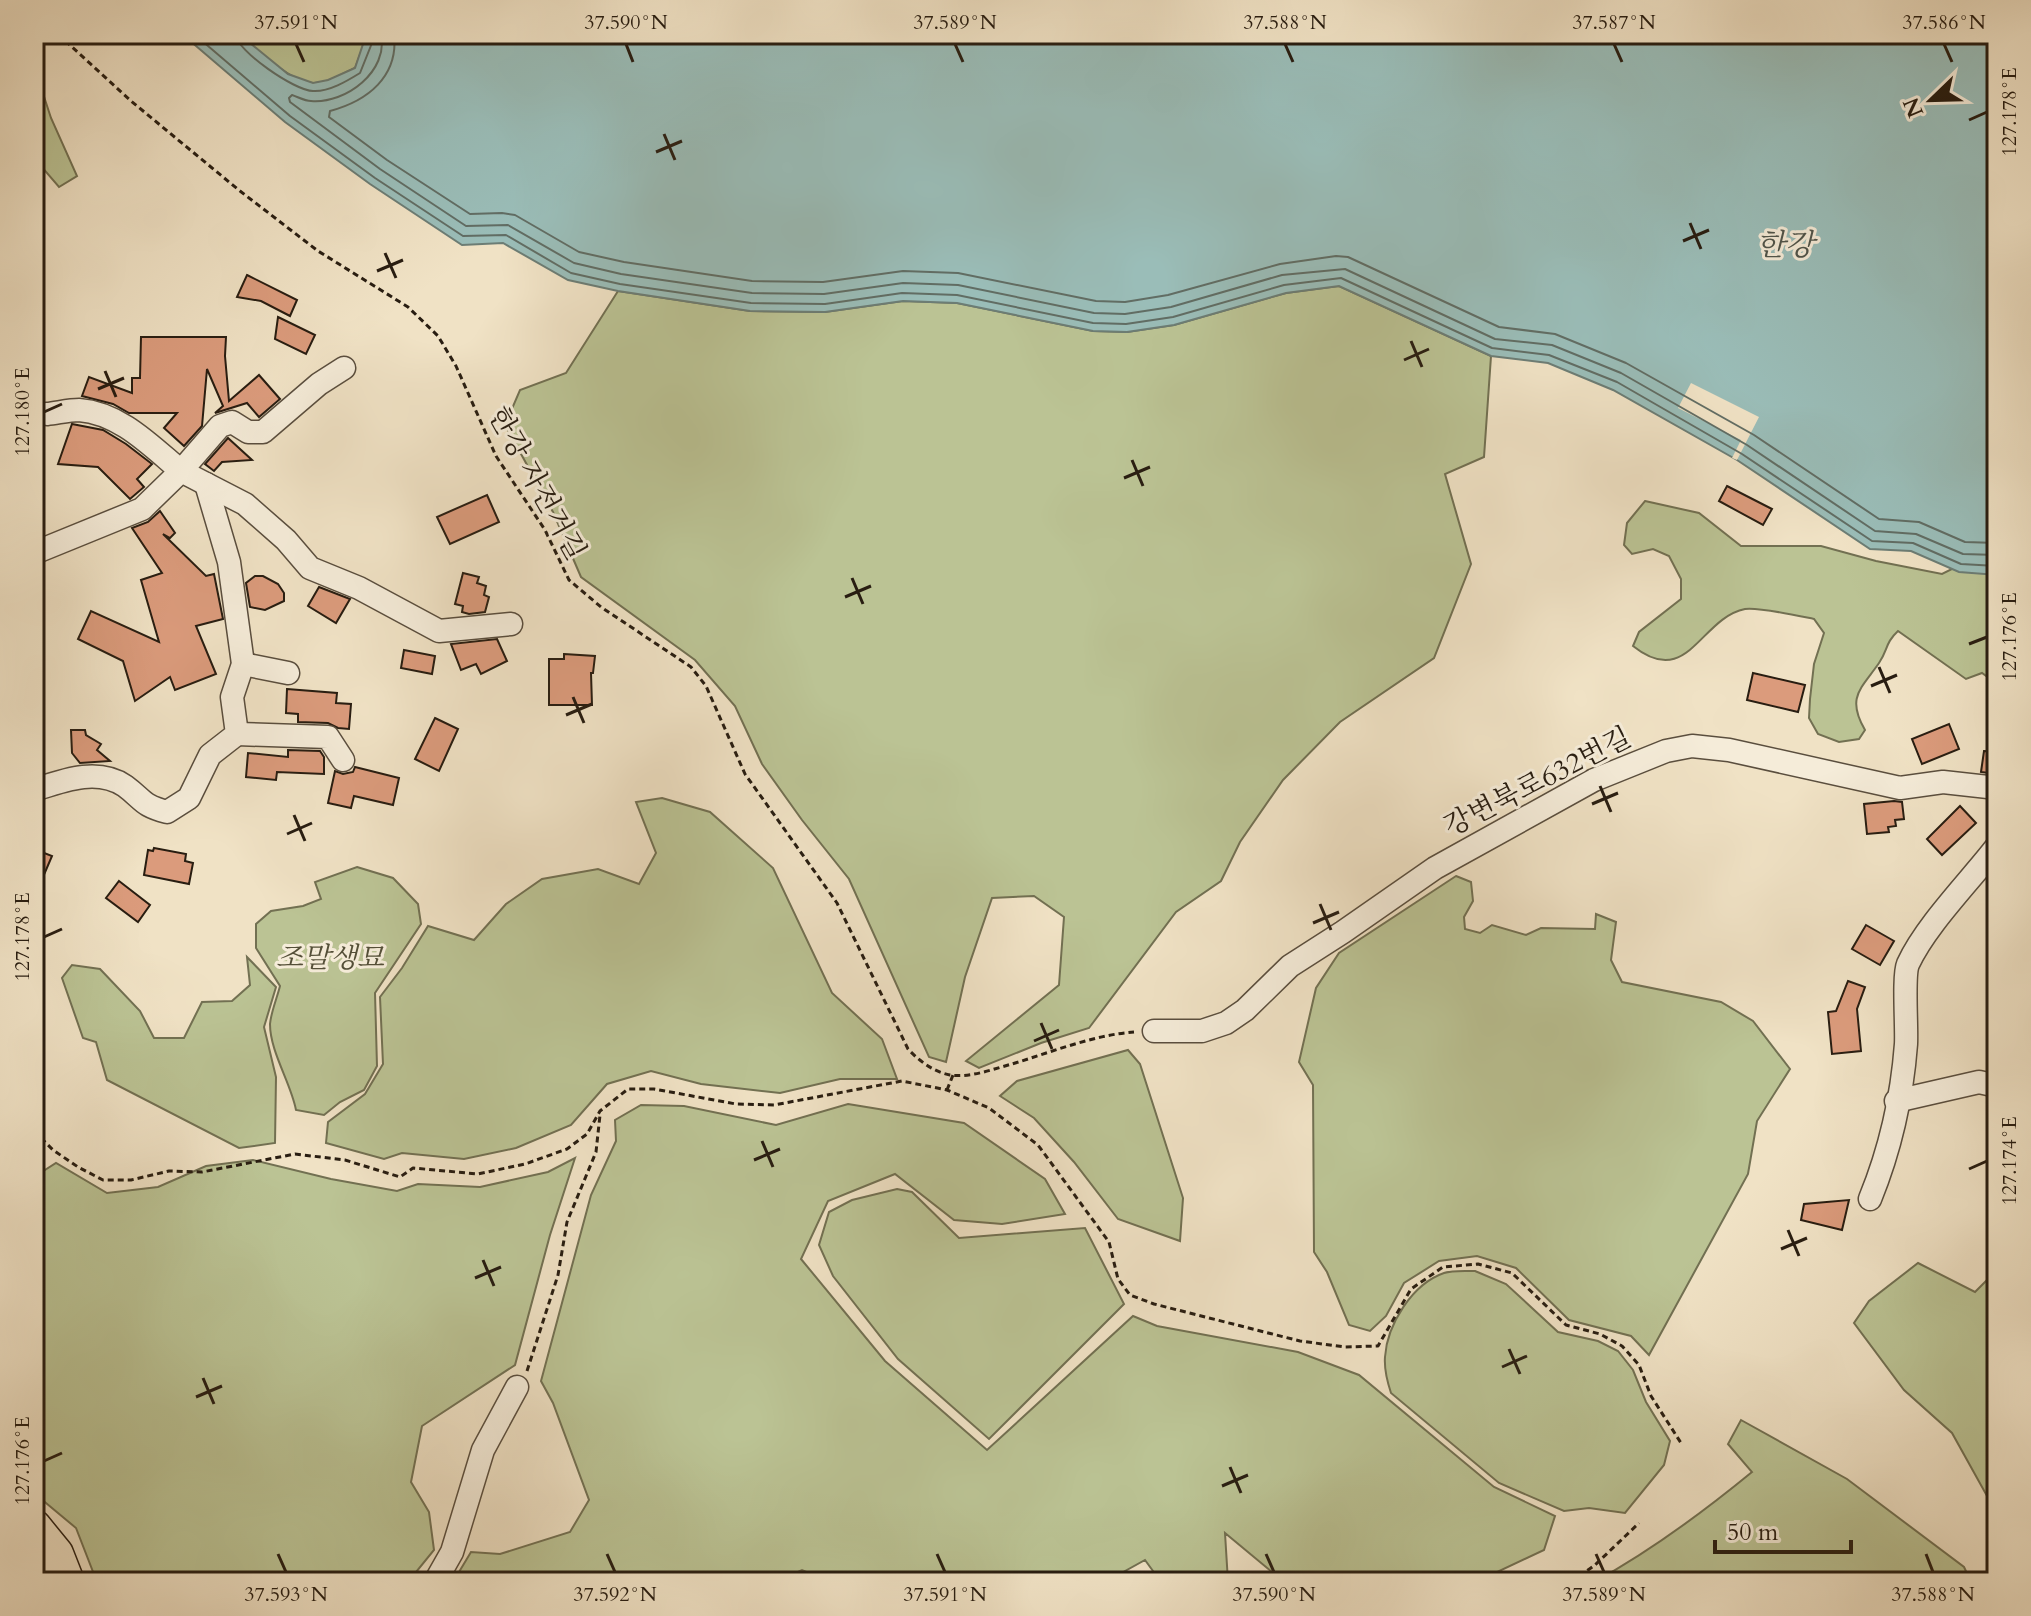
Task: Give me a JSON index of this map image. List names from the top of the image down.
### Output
{
  "streets": {
    "street": ["강변북로632번길"],
    "path": ["한강 자전거길"]
  },
  "water": ["한강"],
  "parks": ["조말생묘"],
  "scale_bar": "50 m",
  "north": "bottom left",
  "coordinates": [
    "37.591°N",
    "37.590°N",
    "37.589°N",
    "37.588°N",
    "37.587°N",
    "37.586°N",
    "127.178°E",
    "127.180°E",
    "127.176°E",
    "127.174°E",
    "37.593°N",
    "37.592°N"
  ]
}
